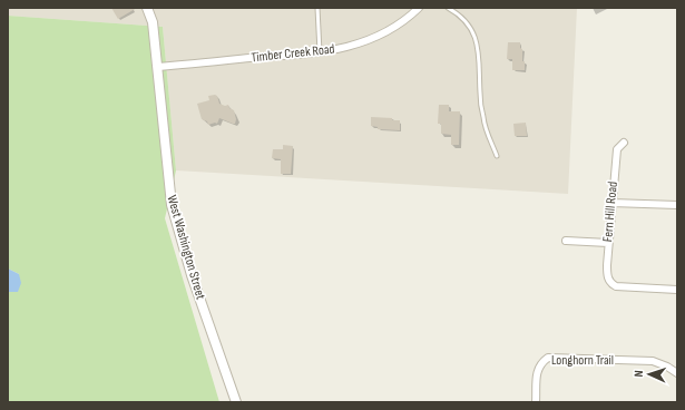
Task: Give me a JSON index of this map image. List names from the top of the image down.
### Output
{
  "streets": {
    "street": [
      "Timber Creek Road",
      "Fern Hill Road",
      "West Washington Street",
      "Longhorn Trail"
    ]
  },
  "crossings": [
    ["Timber Creek Road", "West Washington Street"]
  ],
  "north": "left"
}
